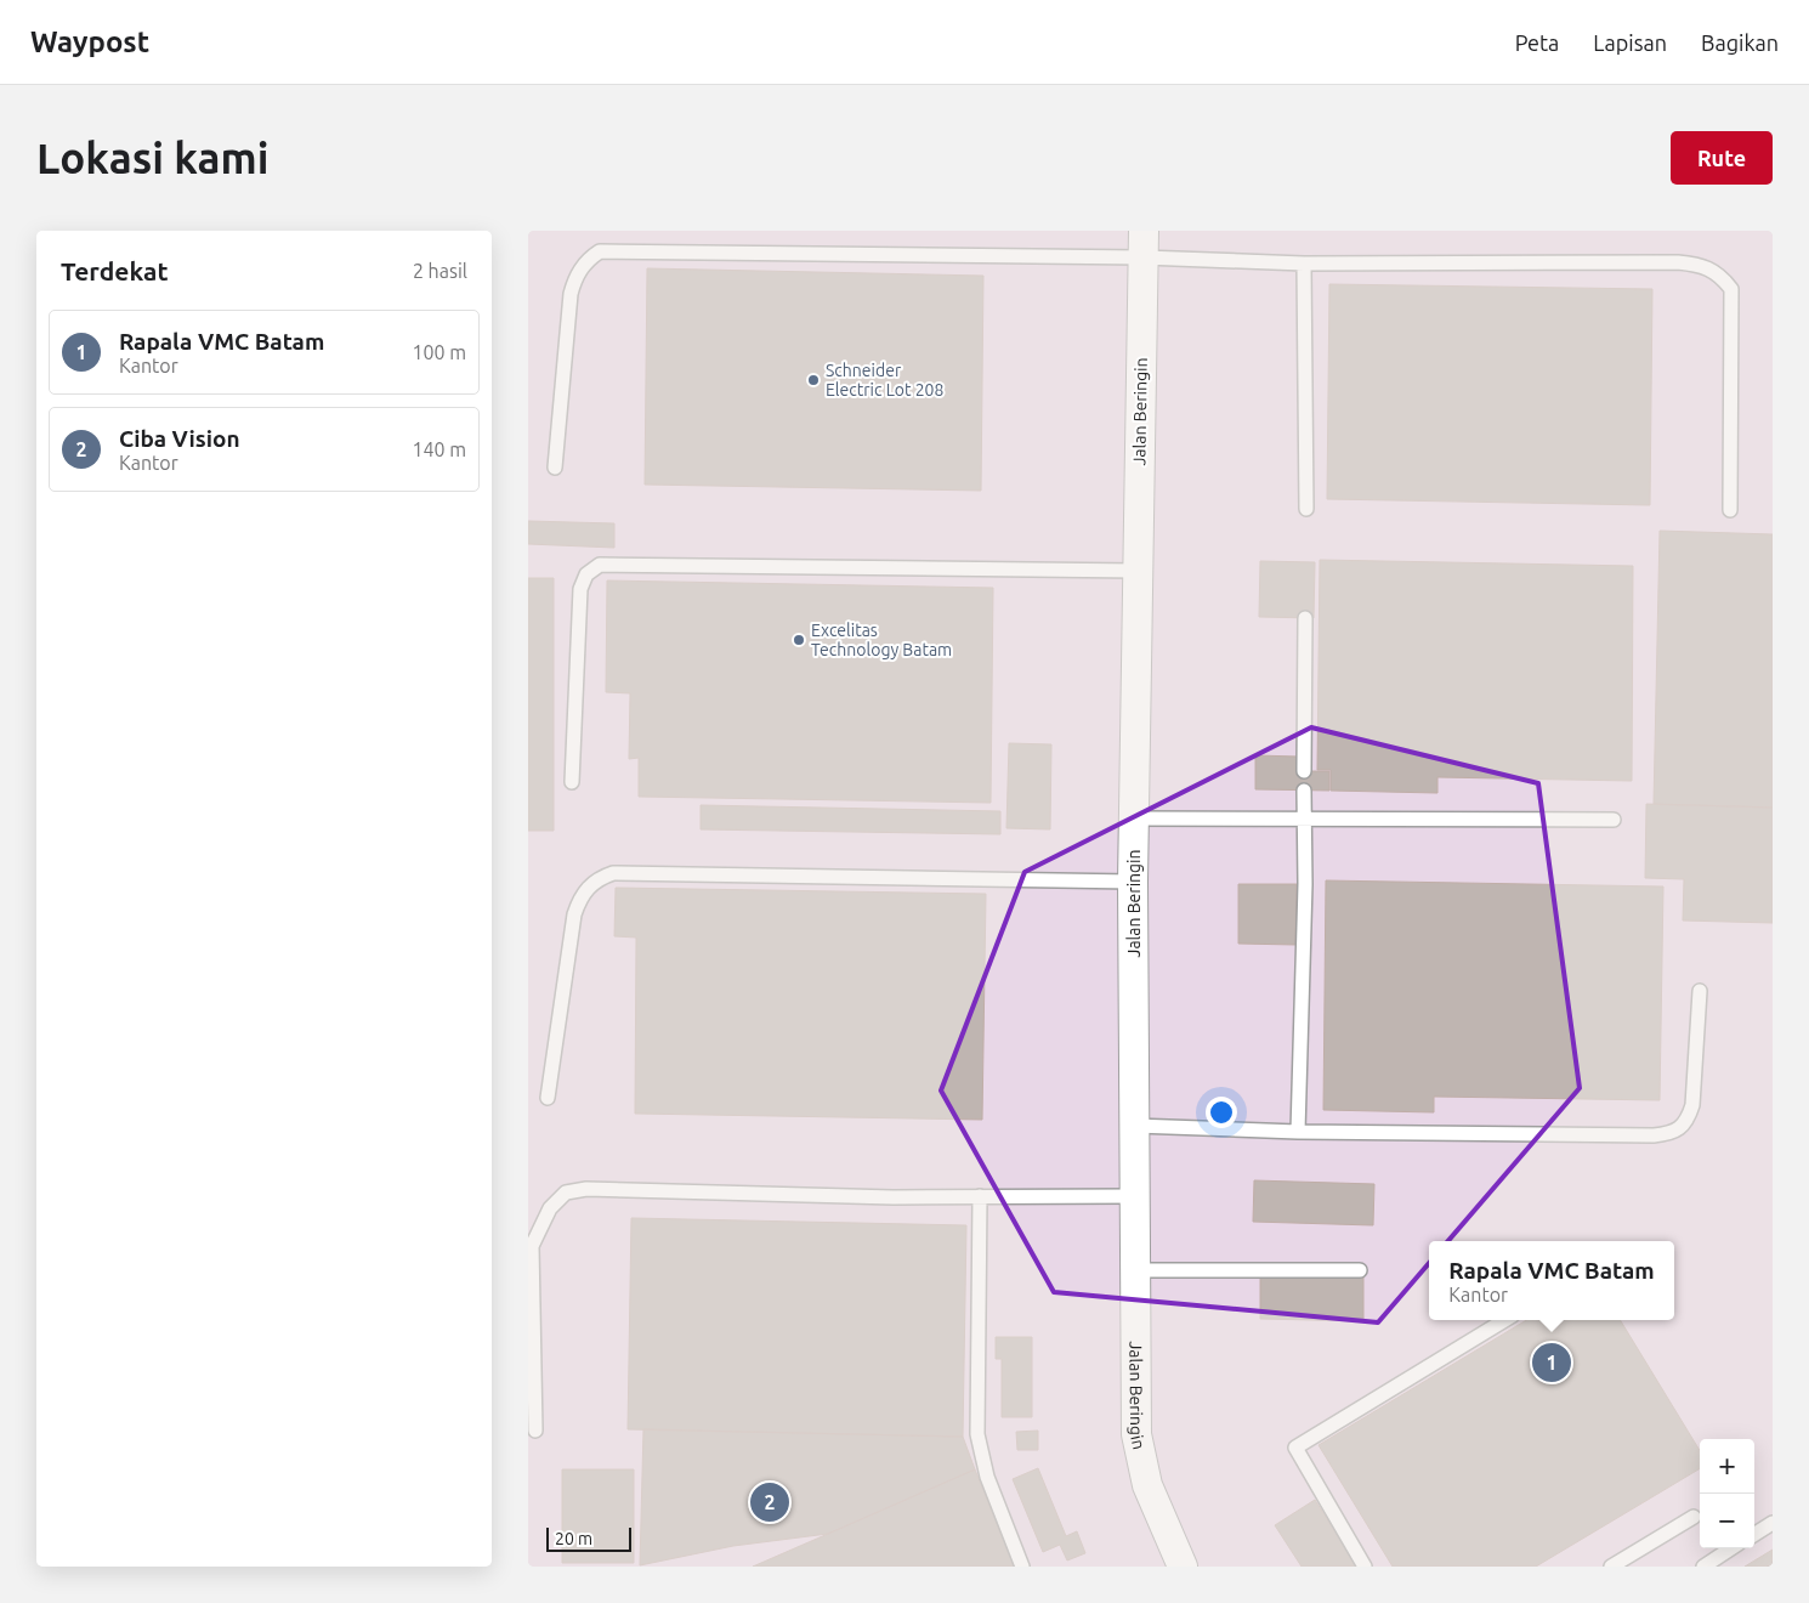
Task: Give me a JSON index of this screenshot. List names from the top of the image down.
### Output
{
  "streets": {
    "street": ["Jalan Beringin"]
  },
  "places": ["Schneider Electric Lot 208", "Excelitas Technology Batam"],
  "scale_bar": "20 m",
  "page": {
    "header": "Waypost",
    "nav": ["Peta", "Lapisan", "Bagikan"],
    "buttons": "Rute",
    "title": "Lokasi kami",
    "heading": ["Terdekat", "2 hasil"],
    "list": [
      {
        "mark": "1",
        "name": "Rapala VMC Batam",
        "note": "Kantor",
        "value": "100 m"
      },
      {
        "mark": "2",
        "name": "Ciba Vision",
        "note": "Kantor",
        "value": "140 m"
      }
    ],
    "popup": ["Rapala VMC Batam", "Kantor"],
    "pins": ["1", "2"],
    "map_buttons": ["+", "−"],
    "scale": "20 m"
  }
}
